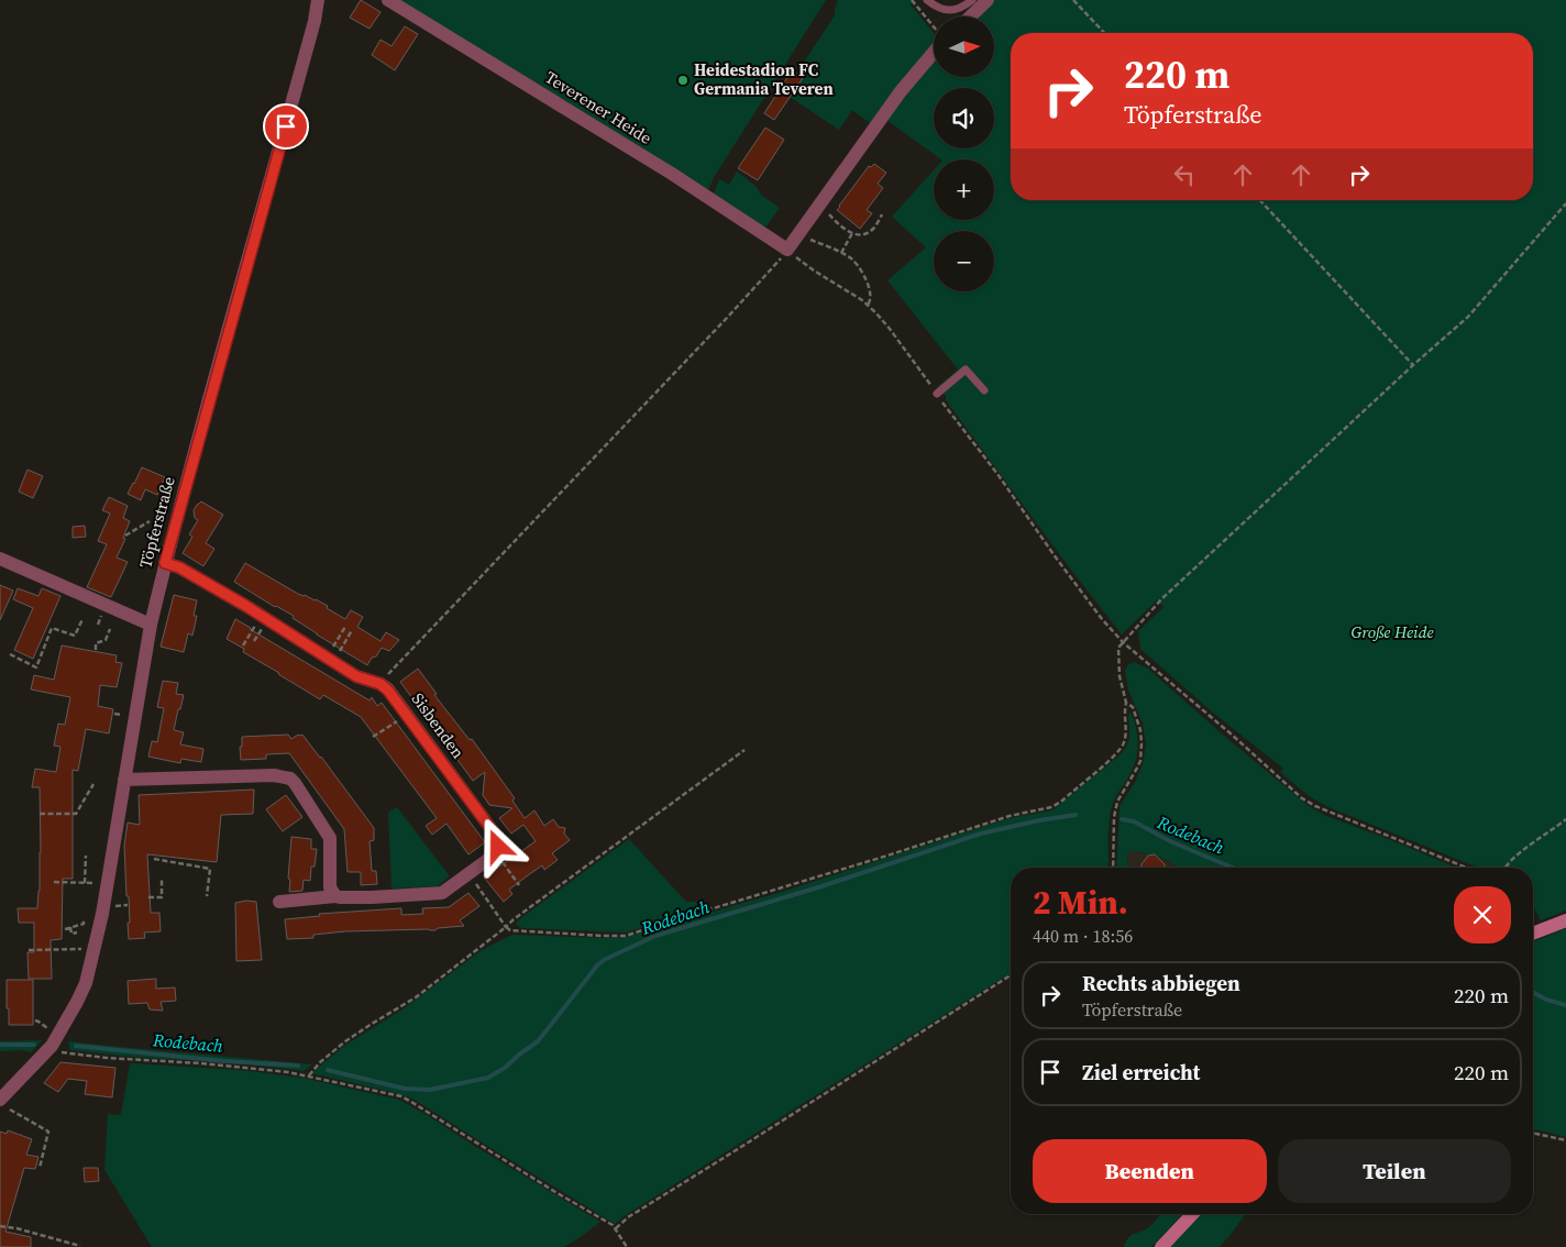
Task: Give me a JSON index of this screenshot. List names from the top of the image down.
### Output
{
  "streets": {
    "street": ["Teverener Heide", "Töpferstraße", "Sisbenden"]
  },
  "crossings": [
    ["Töpferstraße", "Sisbenden"]
  ],
  "water": ["Rodebach"],
  "parks": ["Große Heide"],
  "places": ["Heidestadion FC Germania Teveren"],
  "north": "right",
  "page": {
    "map_buttons": ["+", "−"],
    "turn": ["220 m", "Töpferstraße"],
    "heading": ["2 Min.", "440 m · 18:56"],
    "list": [
      {
        "name": "Rechts abbiegen",
        "note": "Töpferstraße",
        "value": "220 m"
      },
      {
        "name": "Ziel erreicht",
        "value": "220 m"
      }
    ],
    "buttons": ["Beenden", "Teilen"]
  }
}
